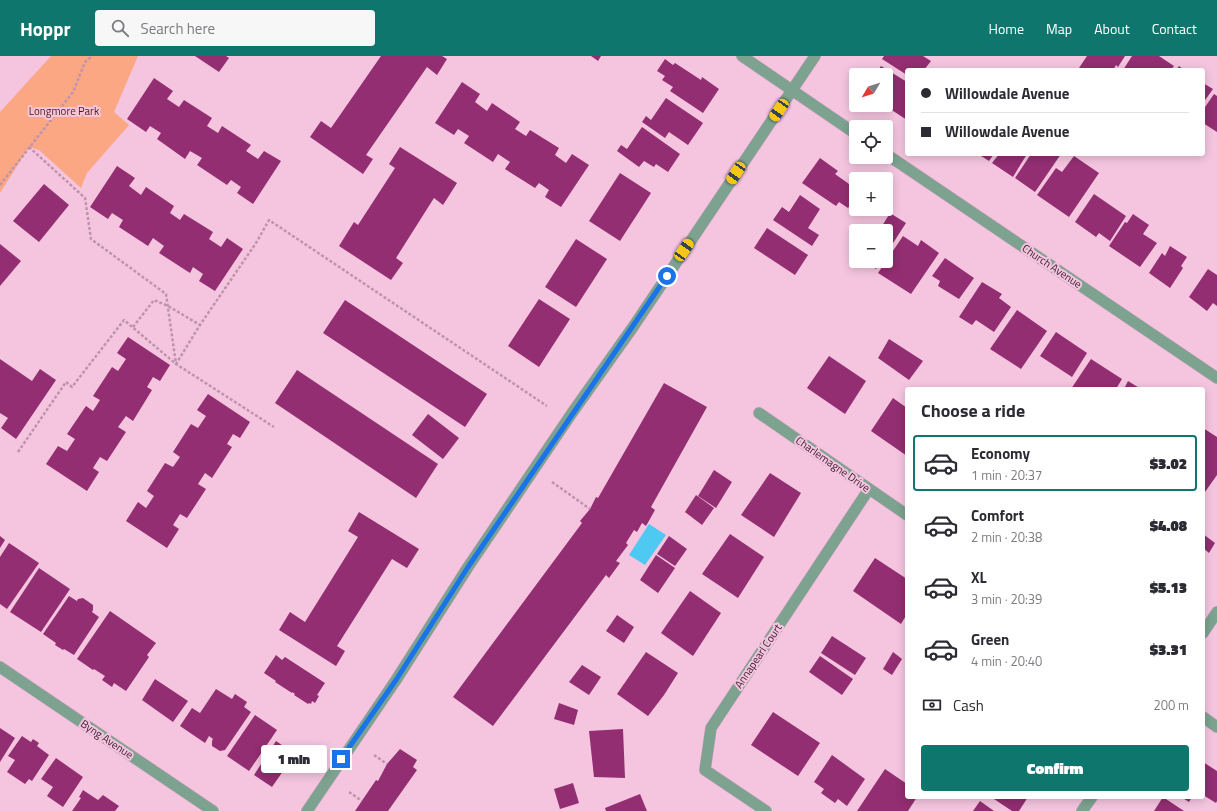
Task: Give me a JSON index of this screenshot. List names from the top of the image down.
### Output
{
  "streets": {
    "street": [
      "Church Avenue",
      "Charlemagne Drive",
      "Annapearl Court",
      "Byng Avenue"
    ]
  },
  "crossings": [
    ["Charlemagne Drive", "Annapearl Court"]
  ],
  "parks": ["Longmore Park"],
  "north": "bottom left",
  "page": {
    "header": "Hoppr",
    "search": "Search here",
    "nav": [
      "Home",
      "Map",
      "About",
      "Contact"
    ],
    "map_buttons": ["+", "−"],
    "banner": ["Willowdale Avenue", "Willowdale Avenue"],
    "heading": "Choose a ride",
    "list": [
      {
        "name": "Economy",
        "note": "1 min · 20:37",
        "value": "$3.02"
      },
      {
        "name": "Comfort",
        "note": "2 min · 20:38",
        "value": "$4.08"
      },
      {
        "name": "XL",
        "note": "3 min · 20:39",
        "value": "$5.13"
      },
      {
        "name": "Green",
        "note": "4 min · 20:40",
        "value": "$3.31"
      }
    ],
    "pay": ["Cash", "200 m"],
    "buttons": "Confirm",
    "bubble": "1 min"
  }
}
